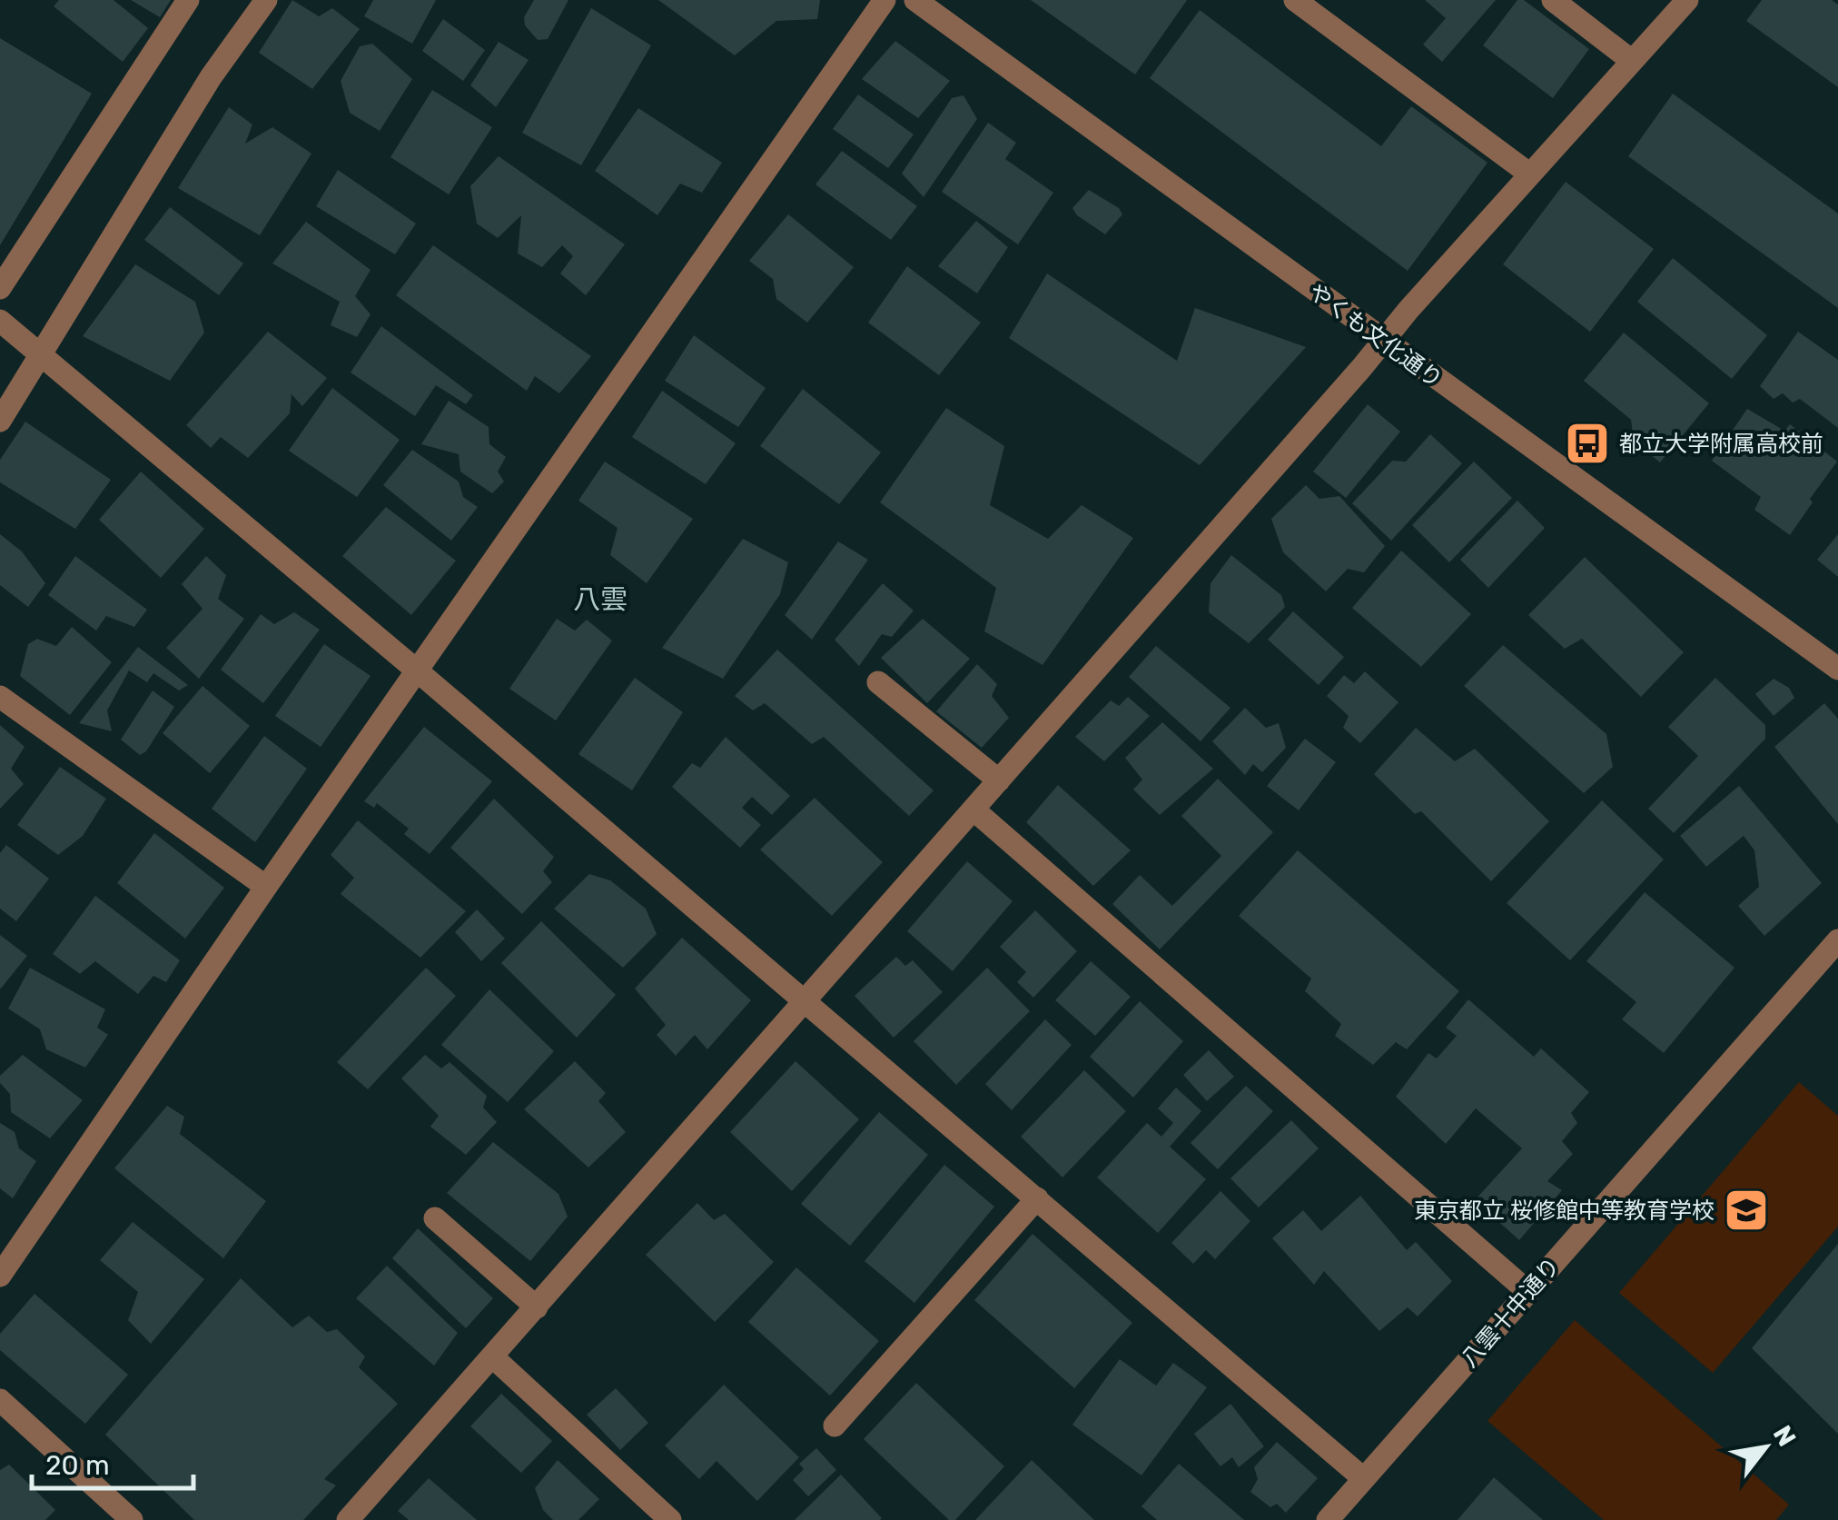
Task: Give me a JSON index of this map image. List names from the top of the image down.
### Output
{
  "streets": {
    "street": ["やくも文化通り", "八雲十中通り"]
  },
  "districts": ["八雲"],
  "places": {
    "bus stop": ["都立大学附属高校前"],
    "school or university": ["東京都立 桜修館中等教育学校"]
  },
  "scale_bar": "20 m",
  "north": "top right"
}
